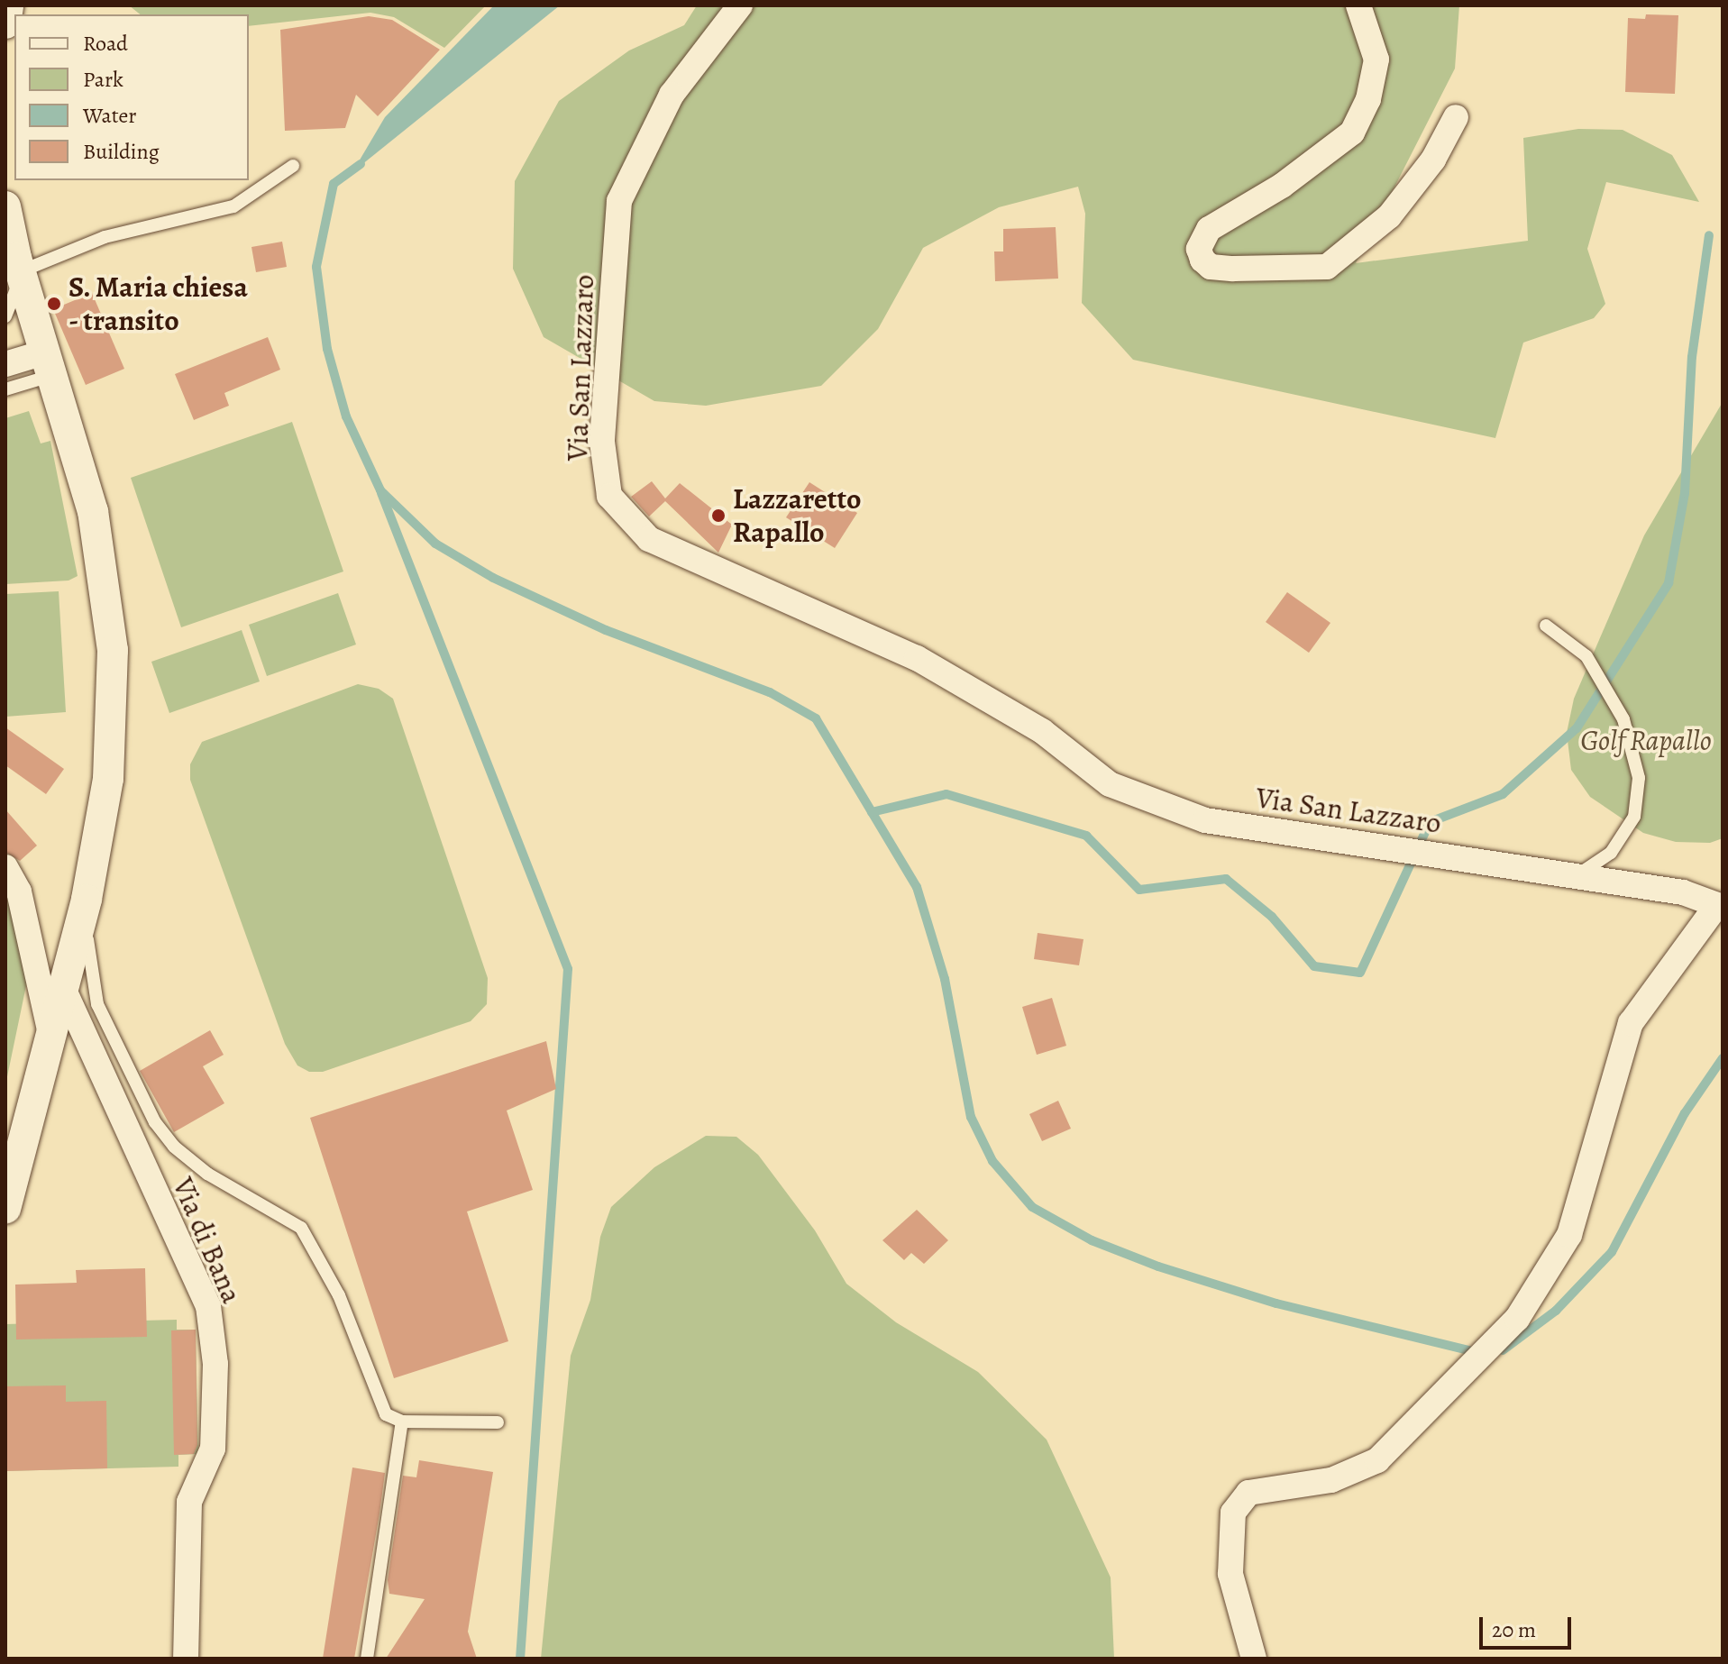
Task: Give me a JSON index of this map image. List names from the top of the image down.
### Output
{
  "streets": {
    "street": ["Via San Lazzaro", "Via di Bana"]
  },
  "parks": ["Golf Rapallo"],
  "places": ["S. Maria chiesa - transito", "Lazzaretto Rapallo"],
  "legend": [
    "Road",
    "Park",
    "Water",
    "Building"
  ],
  "scale_bar": "20 m"
}
